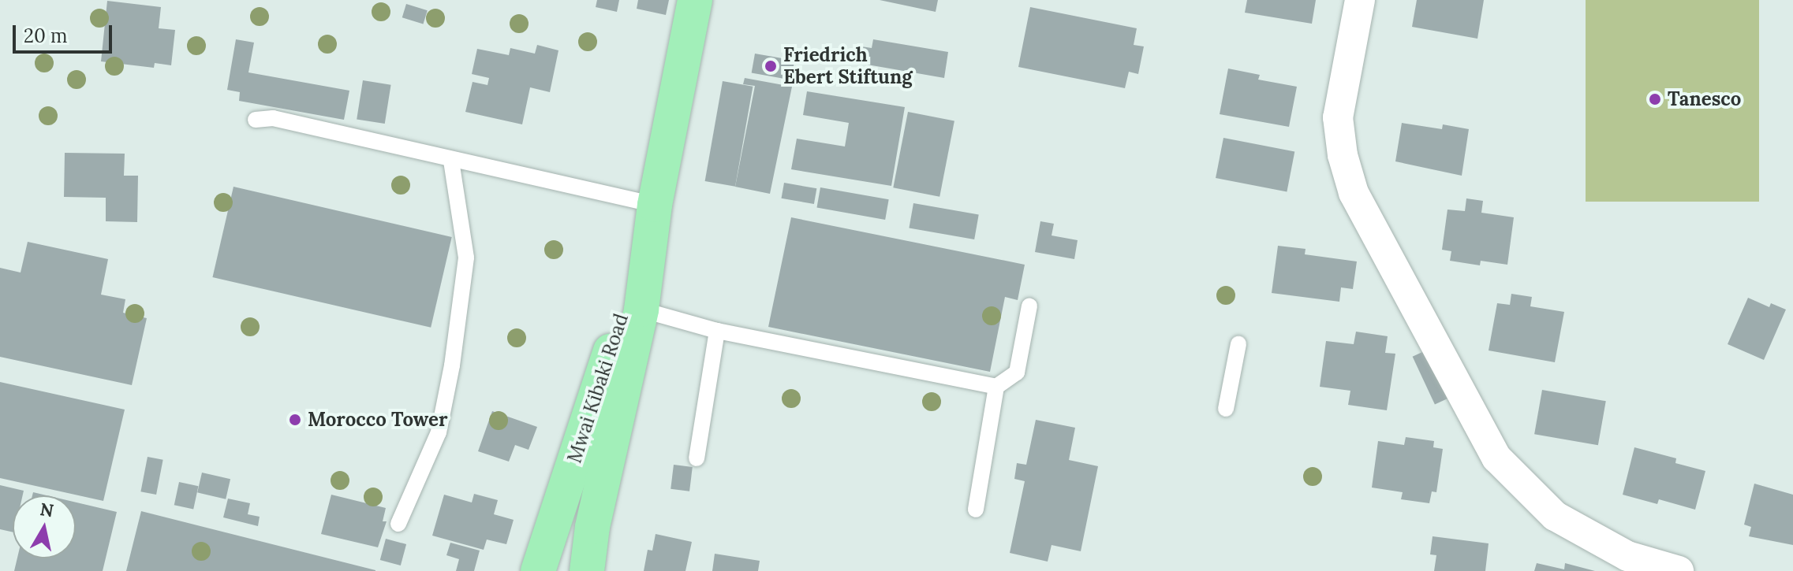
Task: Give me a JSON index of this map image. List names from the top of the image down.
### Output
{
  "streets": {
    "main road": ["Mwai Kibaki Road"]
  },
  "places": ["Friedrich Ebert Stiftung", "Tanesco", "Morocco Tower"],
  "scale_bar": "20 m",
  "north": "top"
}
